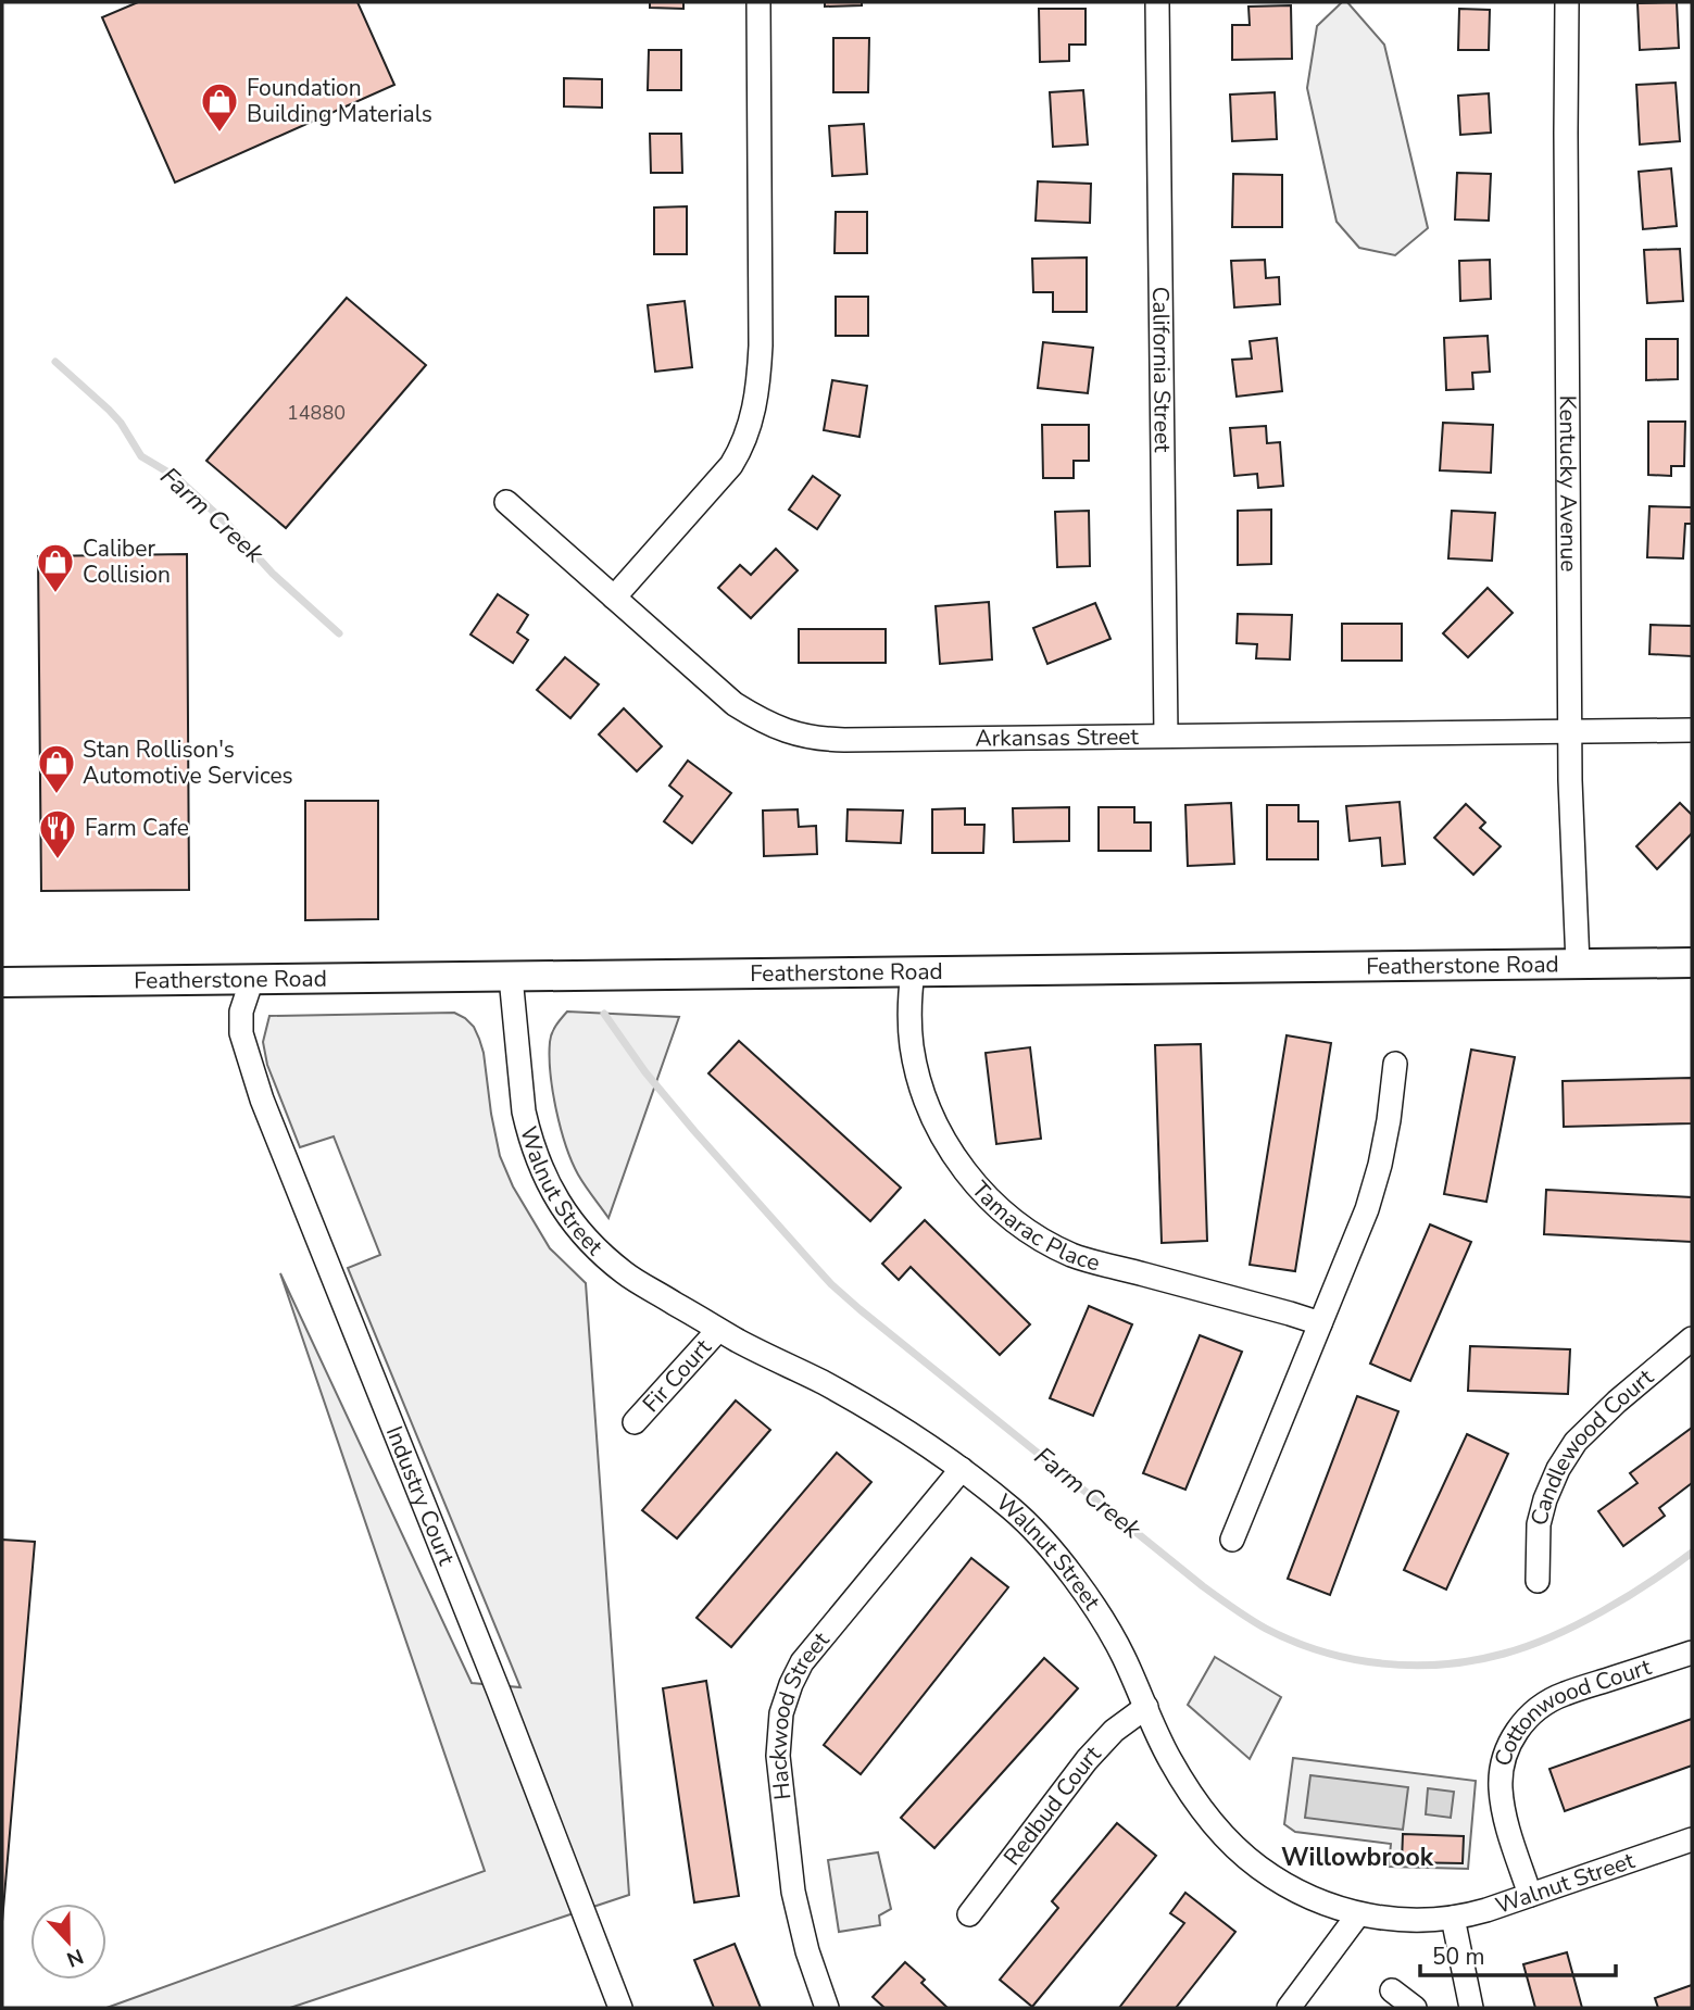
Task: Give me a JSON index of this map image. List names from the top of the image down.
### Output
{
  "streets": {
    "street": [
      "California Street",
      "Kentucky Avenue",
      "Arkansas Street",
      "Featherstone Road",
      "Walnut Street",
      "Tamarac Place",
      "Fir Court",
      "Candlewood Court",
      "Industry Court",
      "Hackwood Street",
      "Cottonwood Court",
      "Redbud Court"
    ]
  },
  "crossings": [
    ["California Street", "Arkansas Street"],
    ["Kentucky Avenue", "Arkansas Street"],
    ["Kentucky Avenue", "Featherstone Road"],
    ["Featherstone Road", "Walnut Street"],
    ["Featherstone Road", "Tamarac Place"],
    ["Featherstone Road", "Industry Court"],
    ["Walnut Street", "Fir Court"],
    ["Walnut Street", "Hackwood Street"],
    ["Walnut Street", "Cottonwood Court"],
    ["Walnut Street", "Redbud Court"]
  ],
  "districts": ["Willowbrook"],
  "water": ["Farm Creek"],
  "places": {
    "shop": ["Foundation Building Materials", "Caliber Collision", "Stan Rollison's Automotive Services"],
    "restaurant": ["Farm Cafe"]
  },
  "house_numbers": ["14880"],
  "scale_bar": "50 m",
  "north": "bottom"
}
